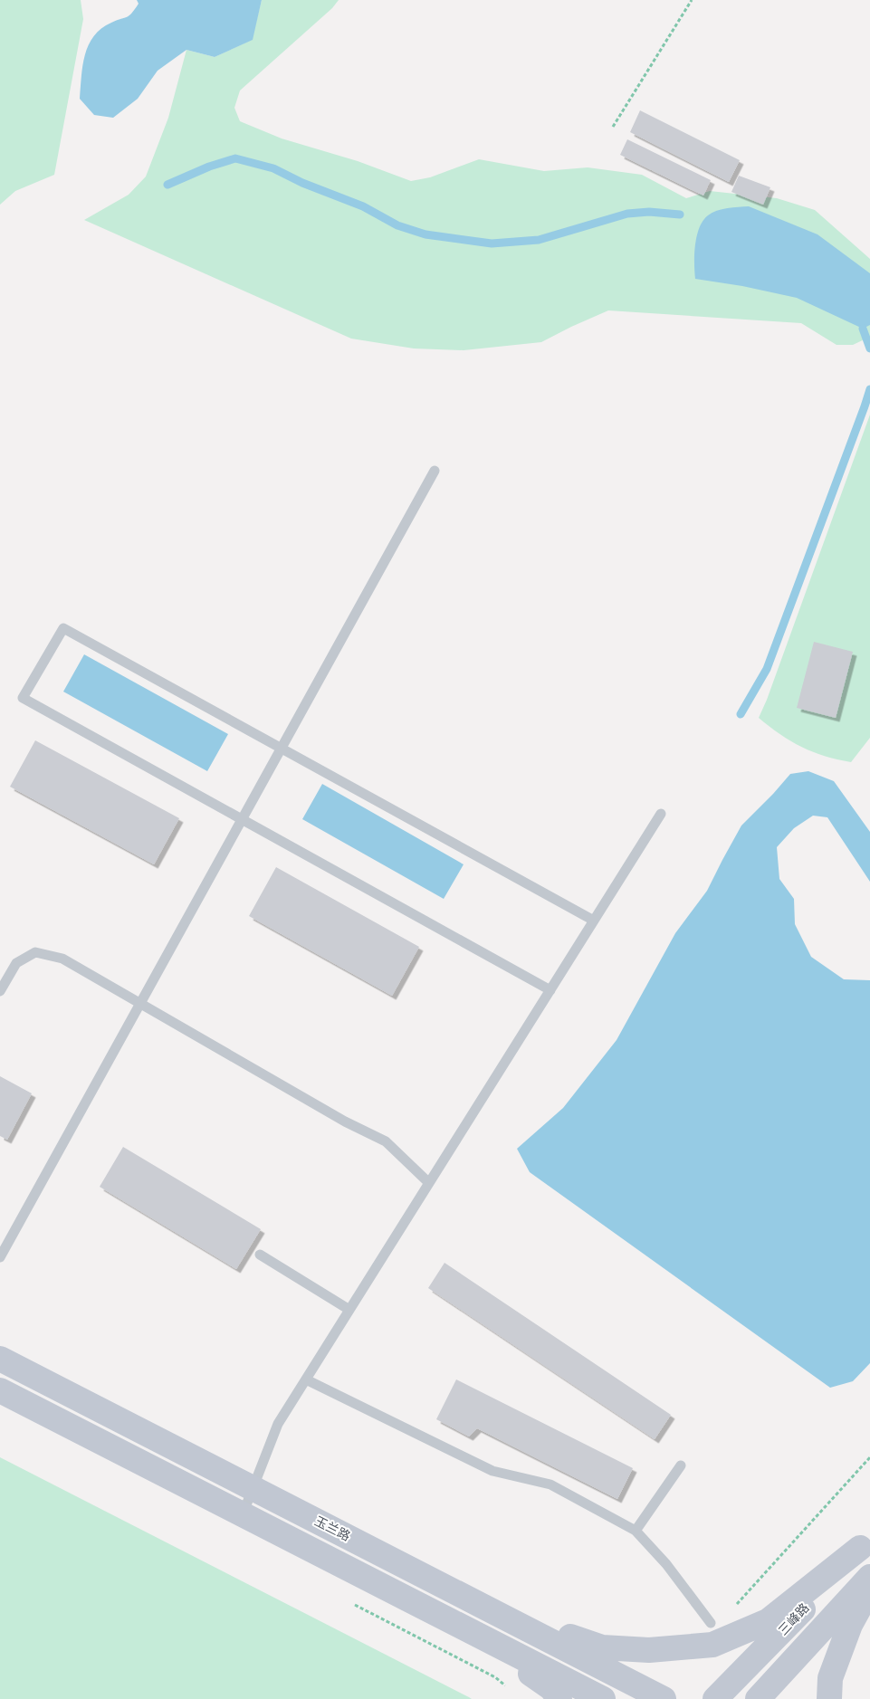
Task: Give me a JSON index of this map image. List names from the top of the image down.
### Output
{
  "streets": {
    "street": ["玉兰路", "三峰路"]
  }
}
